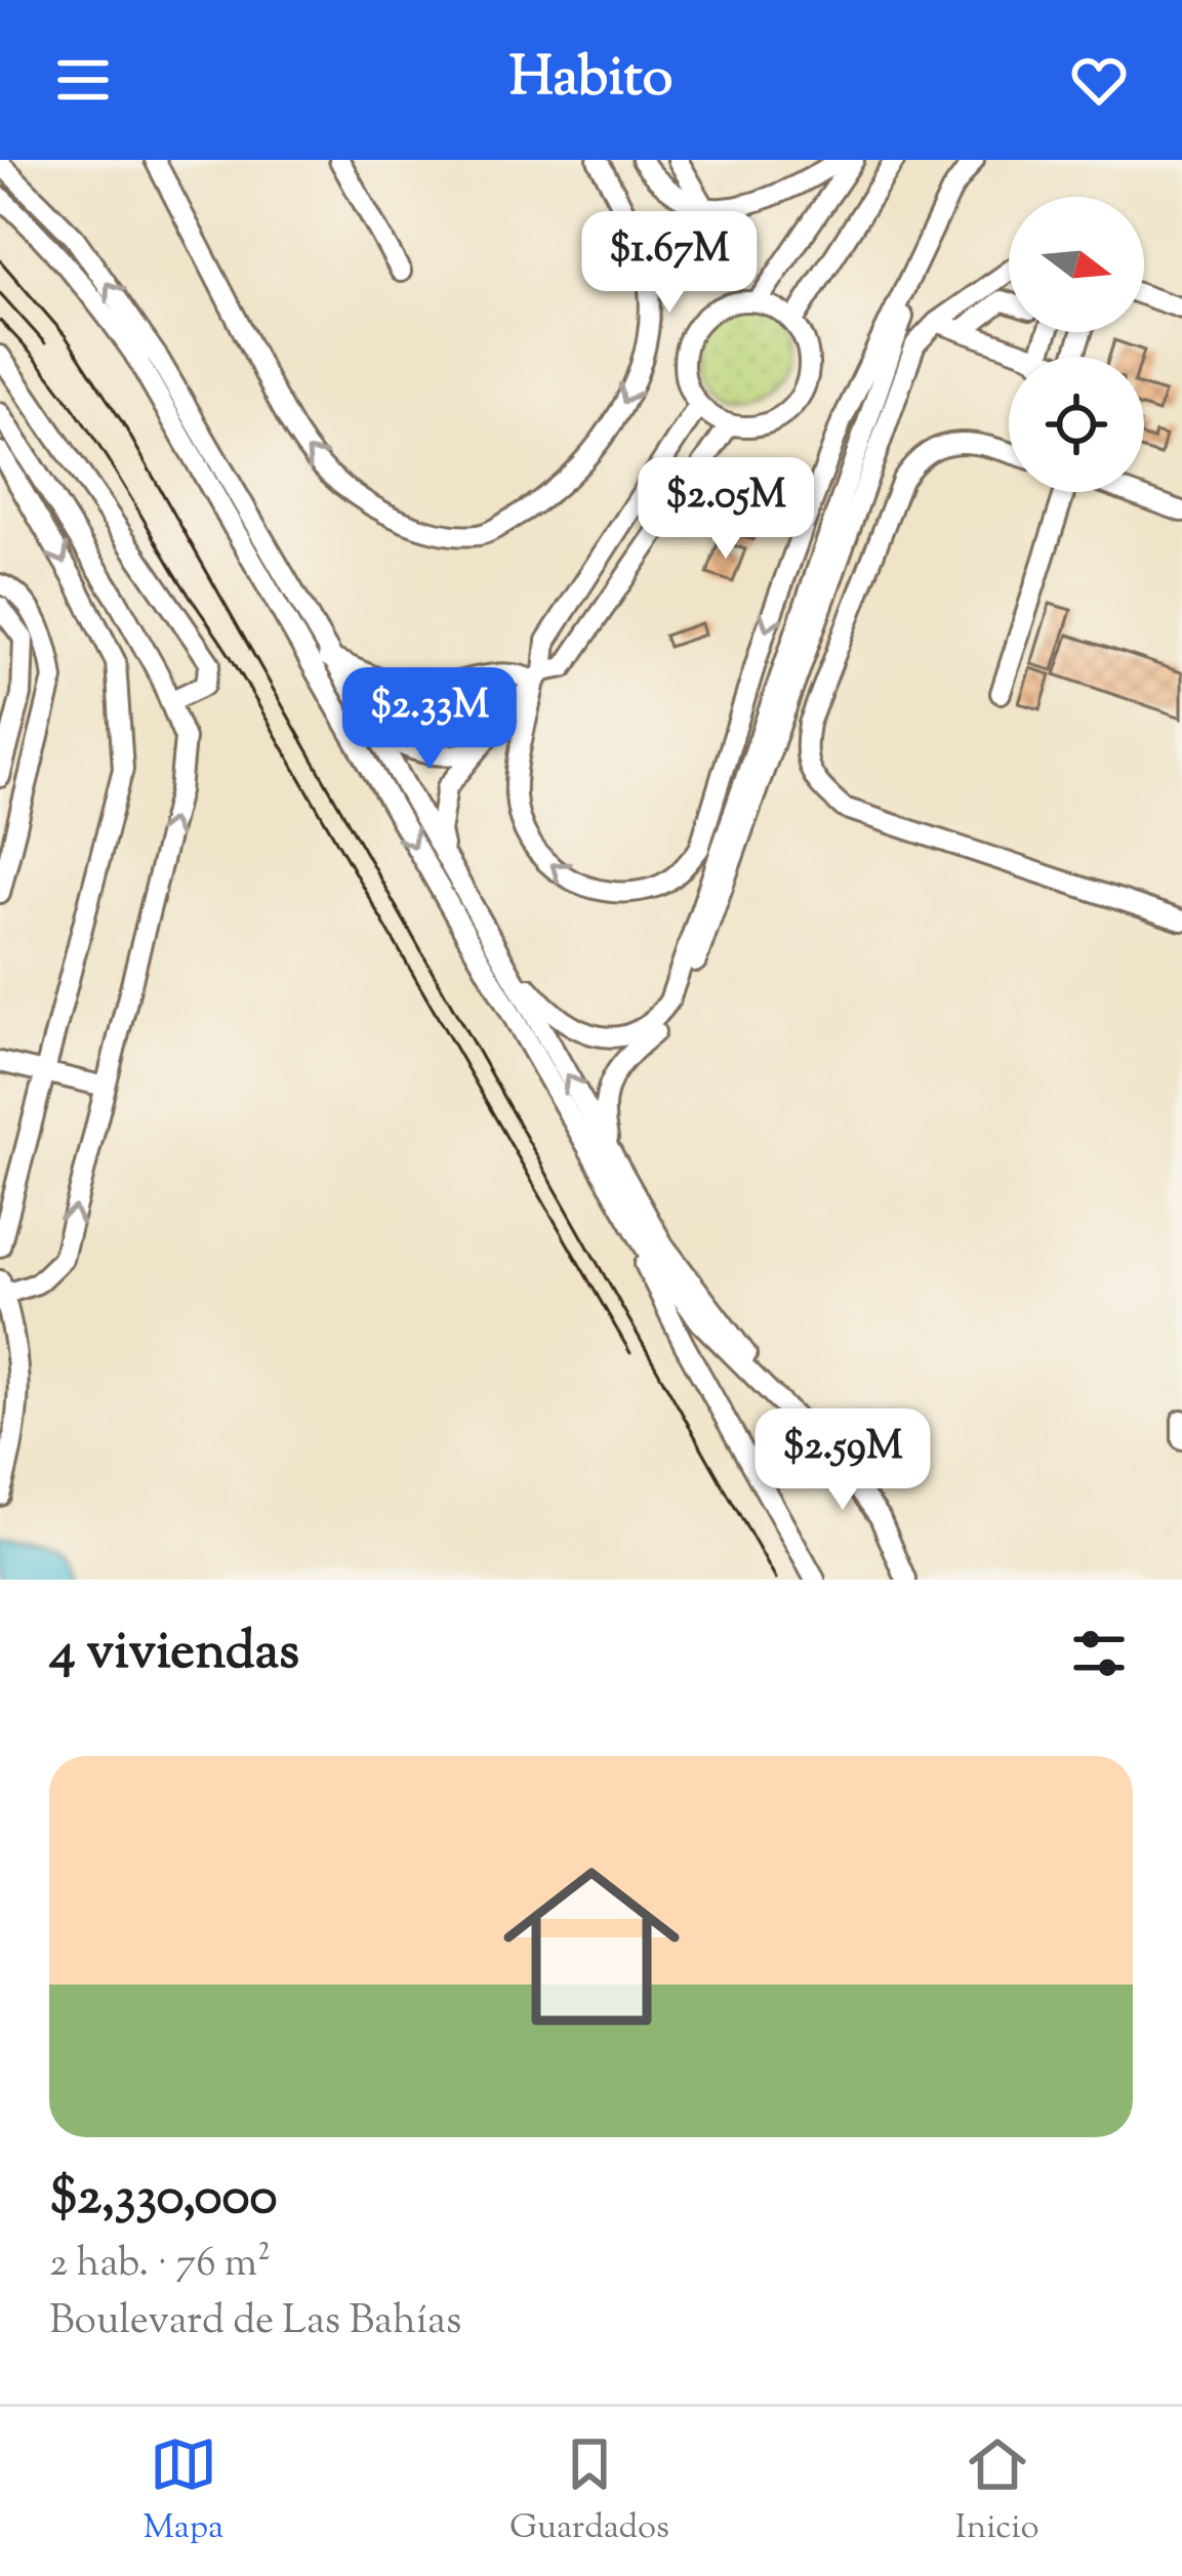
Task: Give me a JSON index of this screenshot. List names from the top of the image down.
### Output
{
  "north": "right",
  "page": {
    "header": "Habito",
    "price": [
      "$1.67M",
      "$2.05M",
      "$2.33M",
      "$2.59M"
    ],
    "heading": "4 viviendas",
    "list": [
      {
        "name": "$2,330,000",
        "note": "2 hab. · 76 m² · Boulevard de Las Bahías"
      }
    ],
    "tabs": ["Mapa", "Guardados", "Inicio"]
  }
}
